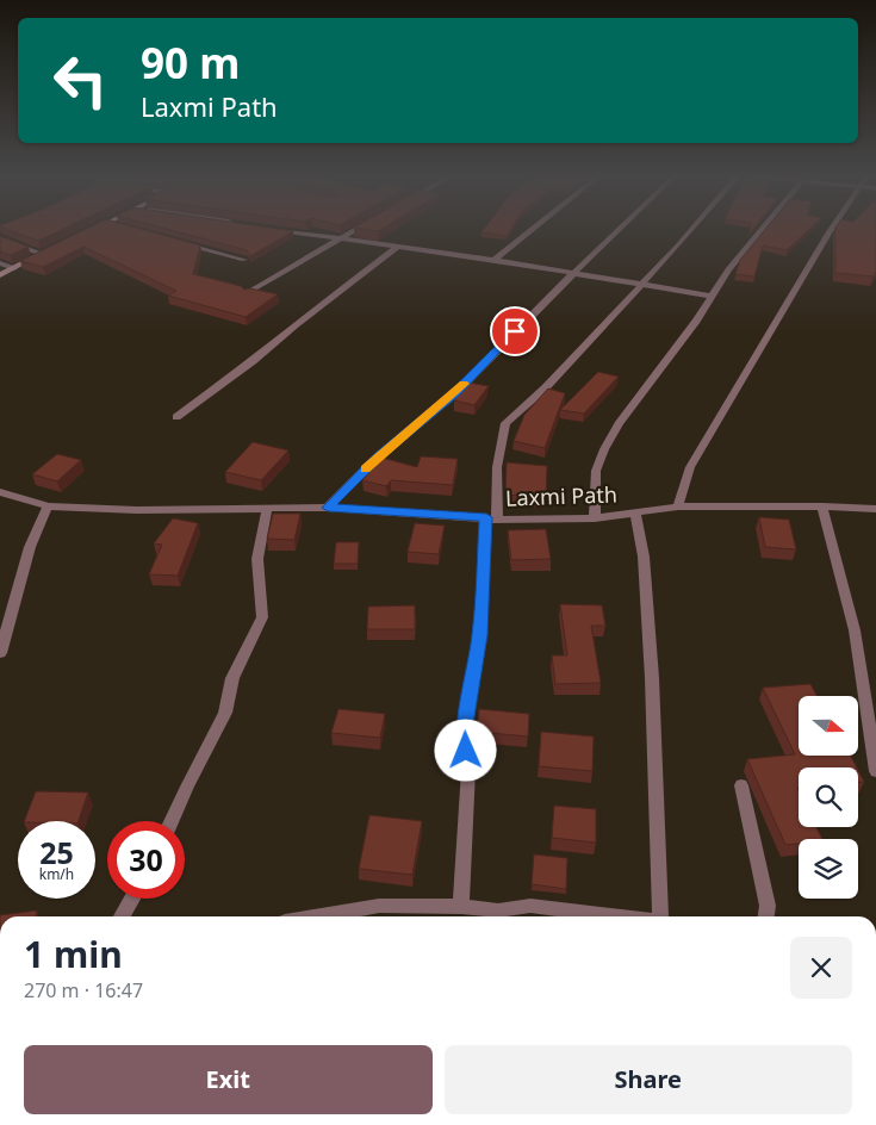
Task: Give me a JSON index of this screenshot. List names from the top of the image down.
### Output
{
  "streets": {
    "street": ["Laxmi Path"]
  },
  "north": "right",
  "page": {
    "turn": ["90 m", "Laxmi Path"],
    "speed": "25 km/h",
    "limit": "30",
    "heading": ["1 min", "270 m · 16:47"],
    "buttons": ["Exit", "Share"]
  }
}
